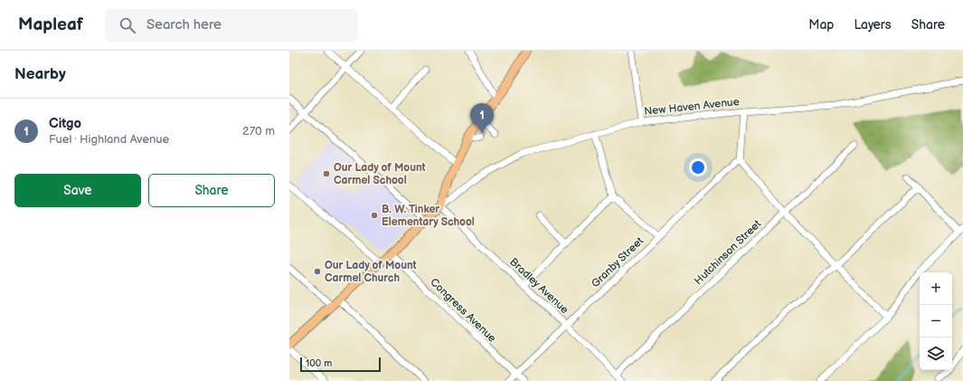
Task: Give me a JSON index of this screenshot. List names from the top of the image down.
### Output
{
  "streets": {
    "street": [
      "New Haven Avenue",
      "Hutchinson Street",
      "Granby Street",
      "Bradley Avenue",
      "Congress Avenue"
    ]
  },
  "crossings": [
    ["New Haven Avenue", "Bradley Avenue"],
    ["Hutchinson Street", "Bradley Avenue"],
    ["Granby Street", "Bradley Avenue"],
    ["Granby Street", "Congress Avenue"]
  ],
  "places": ["Our Lady of Mount Carmel School", "B. W. Tinker Elementary School", "Our Lady of Mount Carmel Church"],
  "scale_bar": "100 m",
  "page": {
    "header": "Mapleaf",
    "search": "Search here",
    "nav": ["Map", "Layers", "Share"],
    "heading": "Nearby",
    "list": [
      {
        "mark": "1",
        "name": "Citgo",
        "note": "Fuel · Highland Avenue",
        "value": "270 m"
      }
    ],
    "pins": "1",
    "buttons": ["Save", "Share"],
    "map_buttons": ["+", "−"],
    "scale": "100 m"
  }
}
